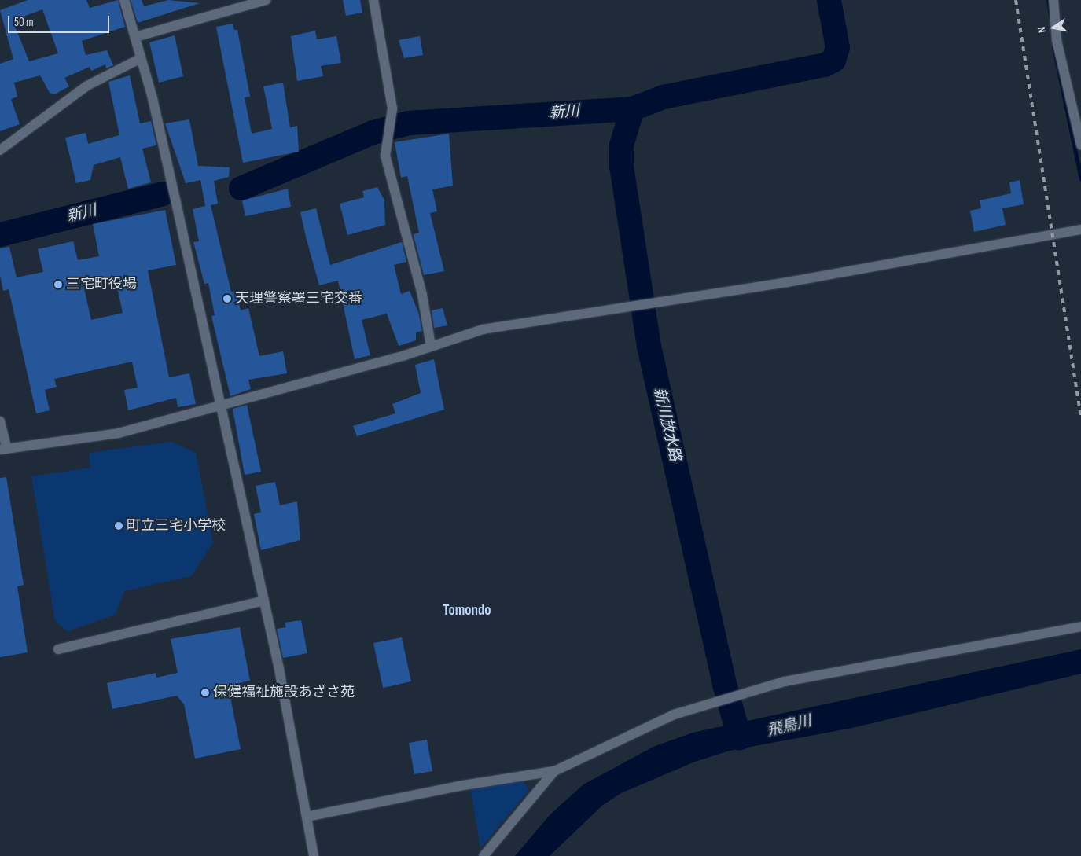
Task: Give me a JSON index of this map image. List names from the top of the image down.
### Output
{
  "districts": ["Tomondo"],
  "water": ["新川", "新川放水路", "飛鳥川"],
  "places": [
    "三宅町役場",
    "天理警察署三宅交番",
    "町立三宅小学校",
    "保健福祉施設あざさ苑"
  ],
  "scale_bar": "50 m",
  "north": "left"
}
